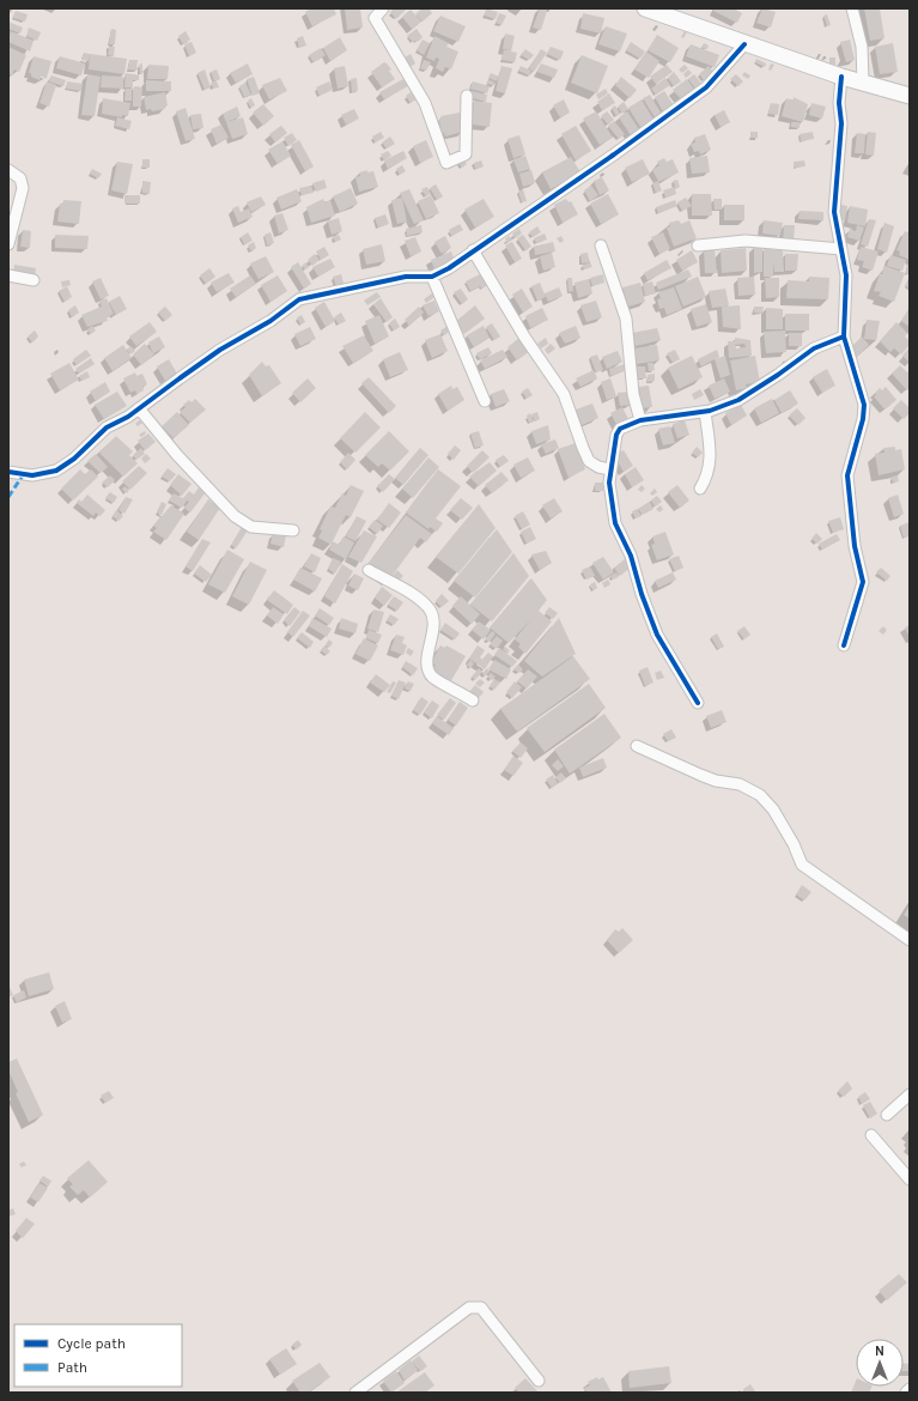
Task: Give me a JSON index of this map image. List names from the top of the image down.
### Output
{
  "legend": ["Cycle path", "Path"],
  "north": "top"
}
